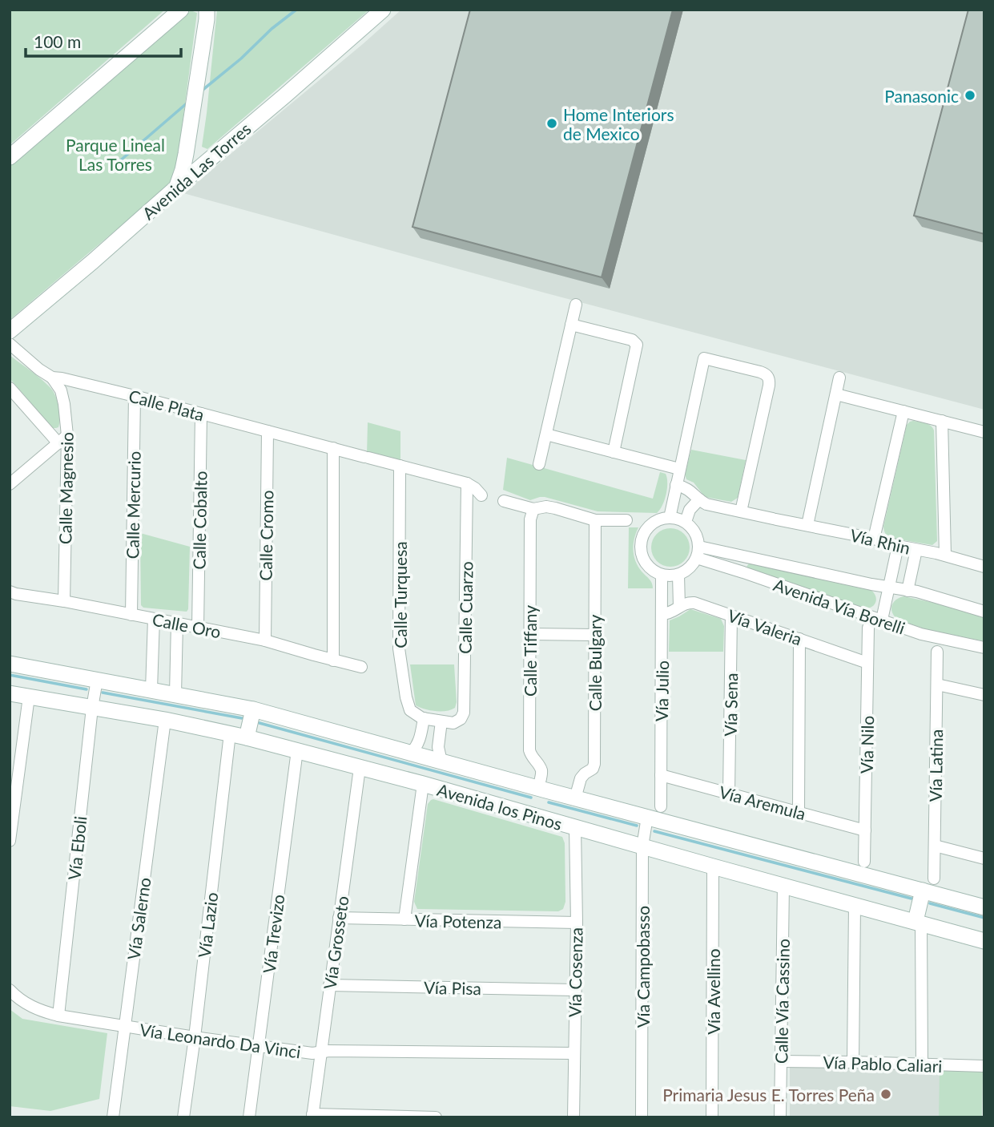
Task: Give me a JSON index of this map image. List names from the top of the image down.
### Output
{
  "streets": {
    "street": [
      "Avenida Las Torres",
      "Calle Plata",
      "Calle Magnesio",
      "Calle Mercurio",
      "Calle Cobalto",
      "Calle Cromo",
      "Vía Rhin",
      "Calle Turquesa",
      "Avenida Vía Borelli",
      "Calle Cuarzo",
      "Calle Oro",
      "Vía Valeria",
      "Calle Tiffany",
      "Calle Bulgary",
      "Vía Julio",
      "Vía Sena",
      "Vía Nilo",
      "Vía Latina",
      "Vía Aremula",
      "Avenida los Pinos",
      "Vía Eboli",
      "Vía Salerno",
      "Vía Potenza",
      "Vía Lazio",
      "Vía Trevizo",
      "Vía Grosseto",
      "Vía Campobasso",
      "Vía Cosenza",
      "Vía Pisa",
      "Vía Avellino",
      "Calle Vía Cassino",
      "Vía Leonardo Da Vinci",
      "Vía Pablo Caliari"
    ]
  },
  "crossings": [
    ["Calle Plata", "Calle Magnesio"],
    ["Calle Plata", "Calle Mercurio"],
    ["Calle Plata", "Calle Cobalto"],
    ["Calle Plata", "Calle Cromo"],
    ["Calle Plata", "Calle Turquesa"],
    ["Calle Plata", "Calle Cuarzo"],
    ["Calle Magnesio", "Calle Oro"],
    ["Calle Mercurio", "Calle Oro"],
    ["Calle Cobalto", "Calle Oro"],
    ["Calle Cromo", "Calle Oro"],
    ["Avenida Vía Borelli", "Vía Julio"],
    ["Vía Valeria", "Vía Julio"],
    ["Vía Valeria", "Vía Sena"],
    ["Vía Valeria", "Vía Nilo"],
    ["Calle Tiffany", "Avenida los Pinos"],
    ["Calle Bulgary", "Avenida los Pinos"],
    ["Vía Julio", "Vía Aremula"],
    ["Vía Sena", "Vía Aremula"],
    ["Vía Nilo", "Vía Aremula"],
    ["Avenida los Pinos", "Vía Eboli"],
    ["Avenida los Pinos", "Vía Salerno"],
    ["Avenida los Pinos", "Vía Lazio"],
    ["Avenida los Pinos", "Vía Trevizo"],
    ["Avenida los Pinos", "Vía Grosseto"],
    ["Avenida los Pinos", "Vía Campobasso"],
    ["Avenida los Pinos", "Vía Cosenza"],
    ["Avenida los Pinos", "Vía Avellino"],
    ["Avenida los Pinos", "Calle Vía Cassino"],
    ["Vía Eboli", "Vía Leonardo Da Vinci"],
    ["Vía Salerno", "Vía Leonardo Da Vinci"],
    ["Vía Potenza", "Vía Grosseto"],
    ["Vía Potenza", "Vía Cosenza"],
    ["Vía Lazio", "Vía Leonardo Da Vinci"],
    ["Vía Trevizo", "Vía Leonardo Da Vinci"],
    ["Vía Grosseto", "Vía Pisa"],
    ["Vía Grosseto", "Vía Leonardo Da Vinci"],
    ["Vía Cosenza", "Vía Pisa"],
    ["Vía Cosenza", "Vía Leonardo Da Vinci"],
    ["Calle Vía Cassino", "Vía Pablo Caliari"]
  ],
  "parks": ["Parque Lineal Las Torres"],
  "places": ["Panasonic", "Home Interiors de Mexico", "Primaria Jesus E. Torres Peña"],
  "scale_bar": "100 m"
}
